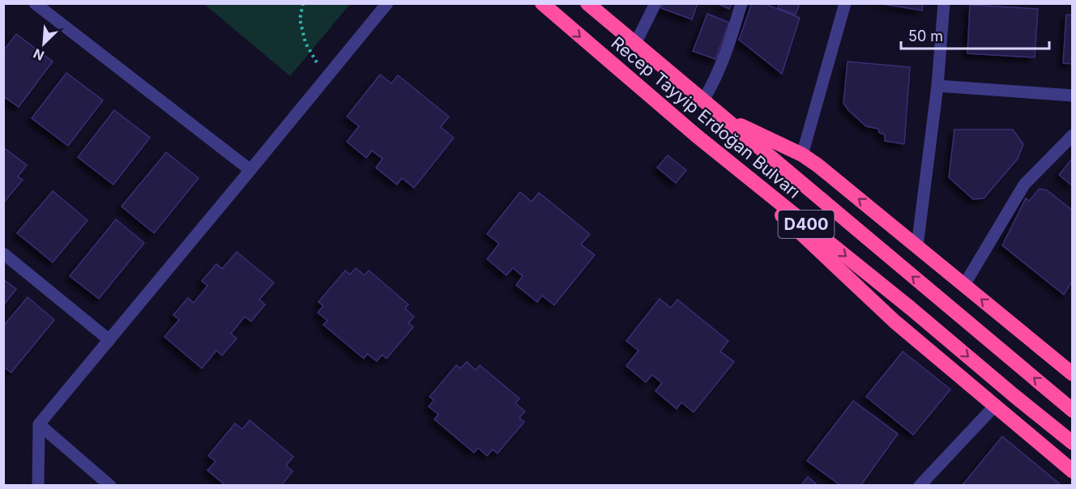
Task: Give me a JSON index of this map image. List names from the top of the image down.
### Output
{
  "streets": {
    "highway": ["Recep Tayyip Erdoğan Bulvarı", "D400"]
  },
  "scale_bar": "50 m",
  "north": "bottom left"
}
